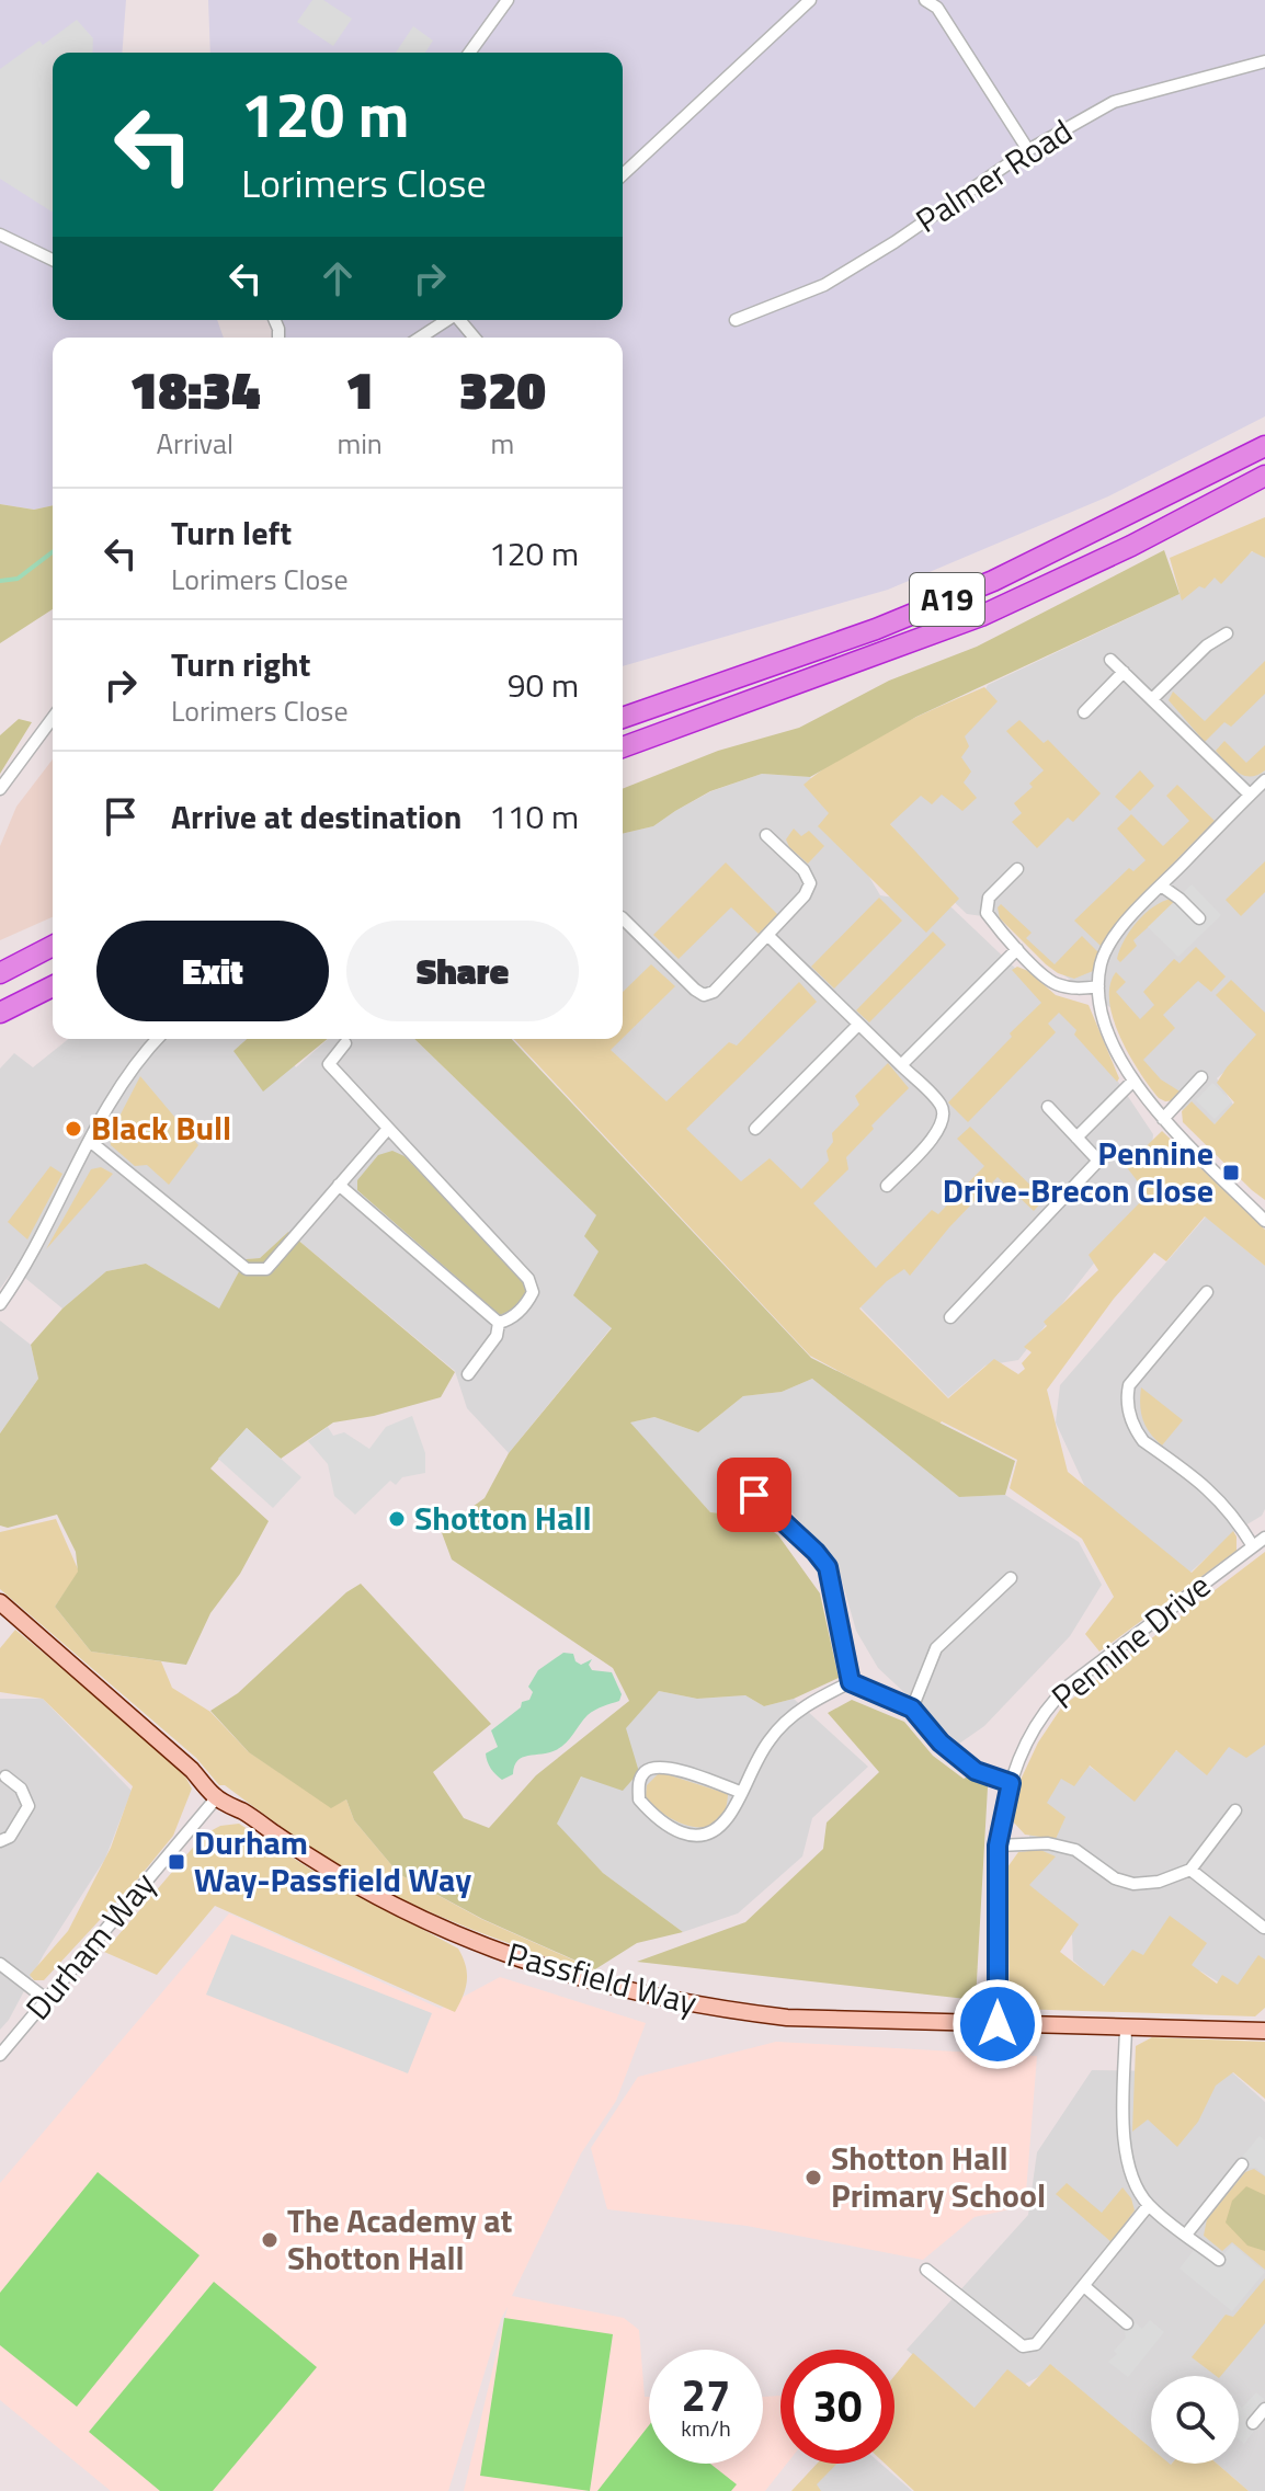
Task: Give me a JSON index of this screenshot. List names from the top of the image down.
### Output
{
  "streets": {
    "highway": ["A19"],
    "street": [
      "Palmer Road",
      "Pennine Drive",
      "Durham Way",
      "Passfield Way"
    ]
  },
  "crossings": [
    ["Pennine Drive", "Passfield Way"],
    ["Durham Way", "Passfield Way"]
  ],
  "places": {
    "other": [
      "Black Bull",
      "Shotton Hall",
      "Shotton Hall Primary School",
      "The Academy at Shotton Hall"
    ],
    "transit": ["Pennine Drive-Brecon Close", "Durham Way-Passfield Way"]
  },
  "page": {
    "turn": ["120 m", "Lorimers Close"],
    "eta": [
      "18:34",
      "Arrival",
      "1",
      "min",
      "320",
      "m"
    ],
    "list": [
      {
        "name": "Turn left",
        "note": "Lorimers Close",
        "value": "120 m"
      },
      {
        "name": "Turn right",
        "note": "Lorimers Close",
        "value": "90 m"
      },
      {
        "name": "Arrive at destination",
        "value": "110 m"
      }
    ],
    "buttons": ["Exit", "Share"],
    "speed": "27 km/h",
    "limit": "30"
  }
}
